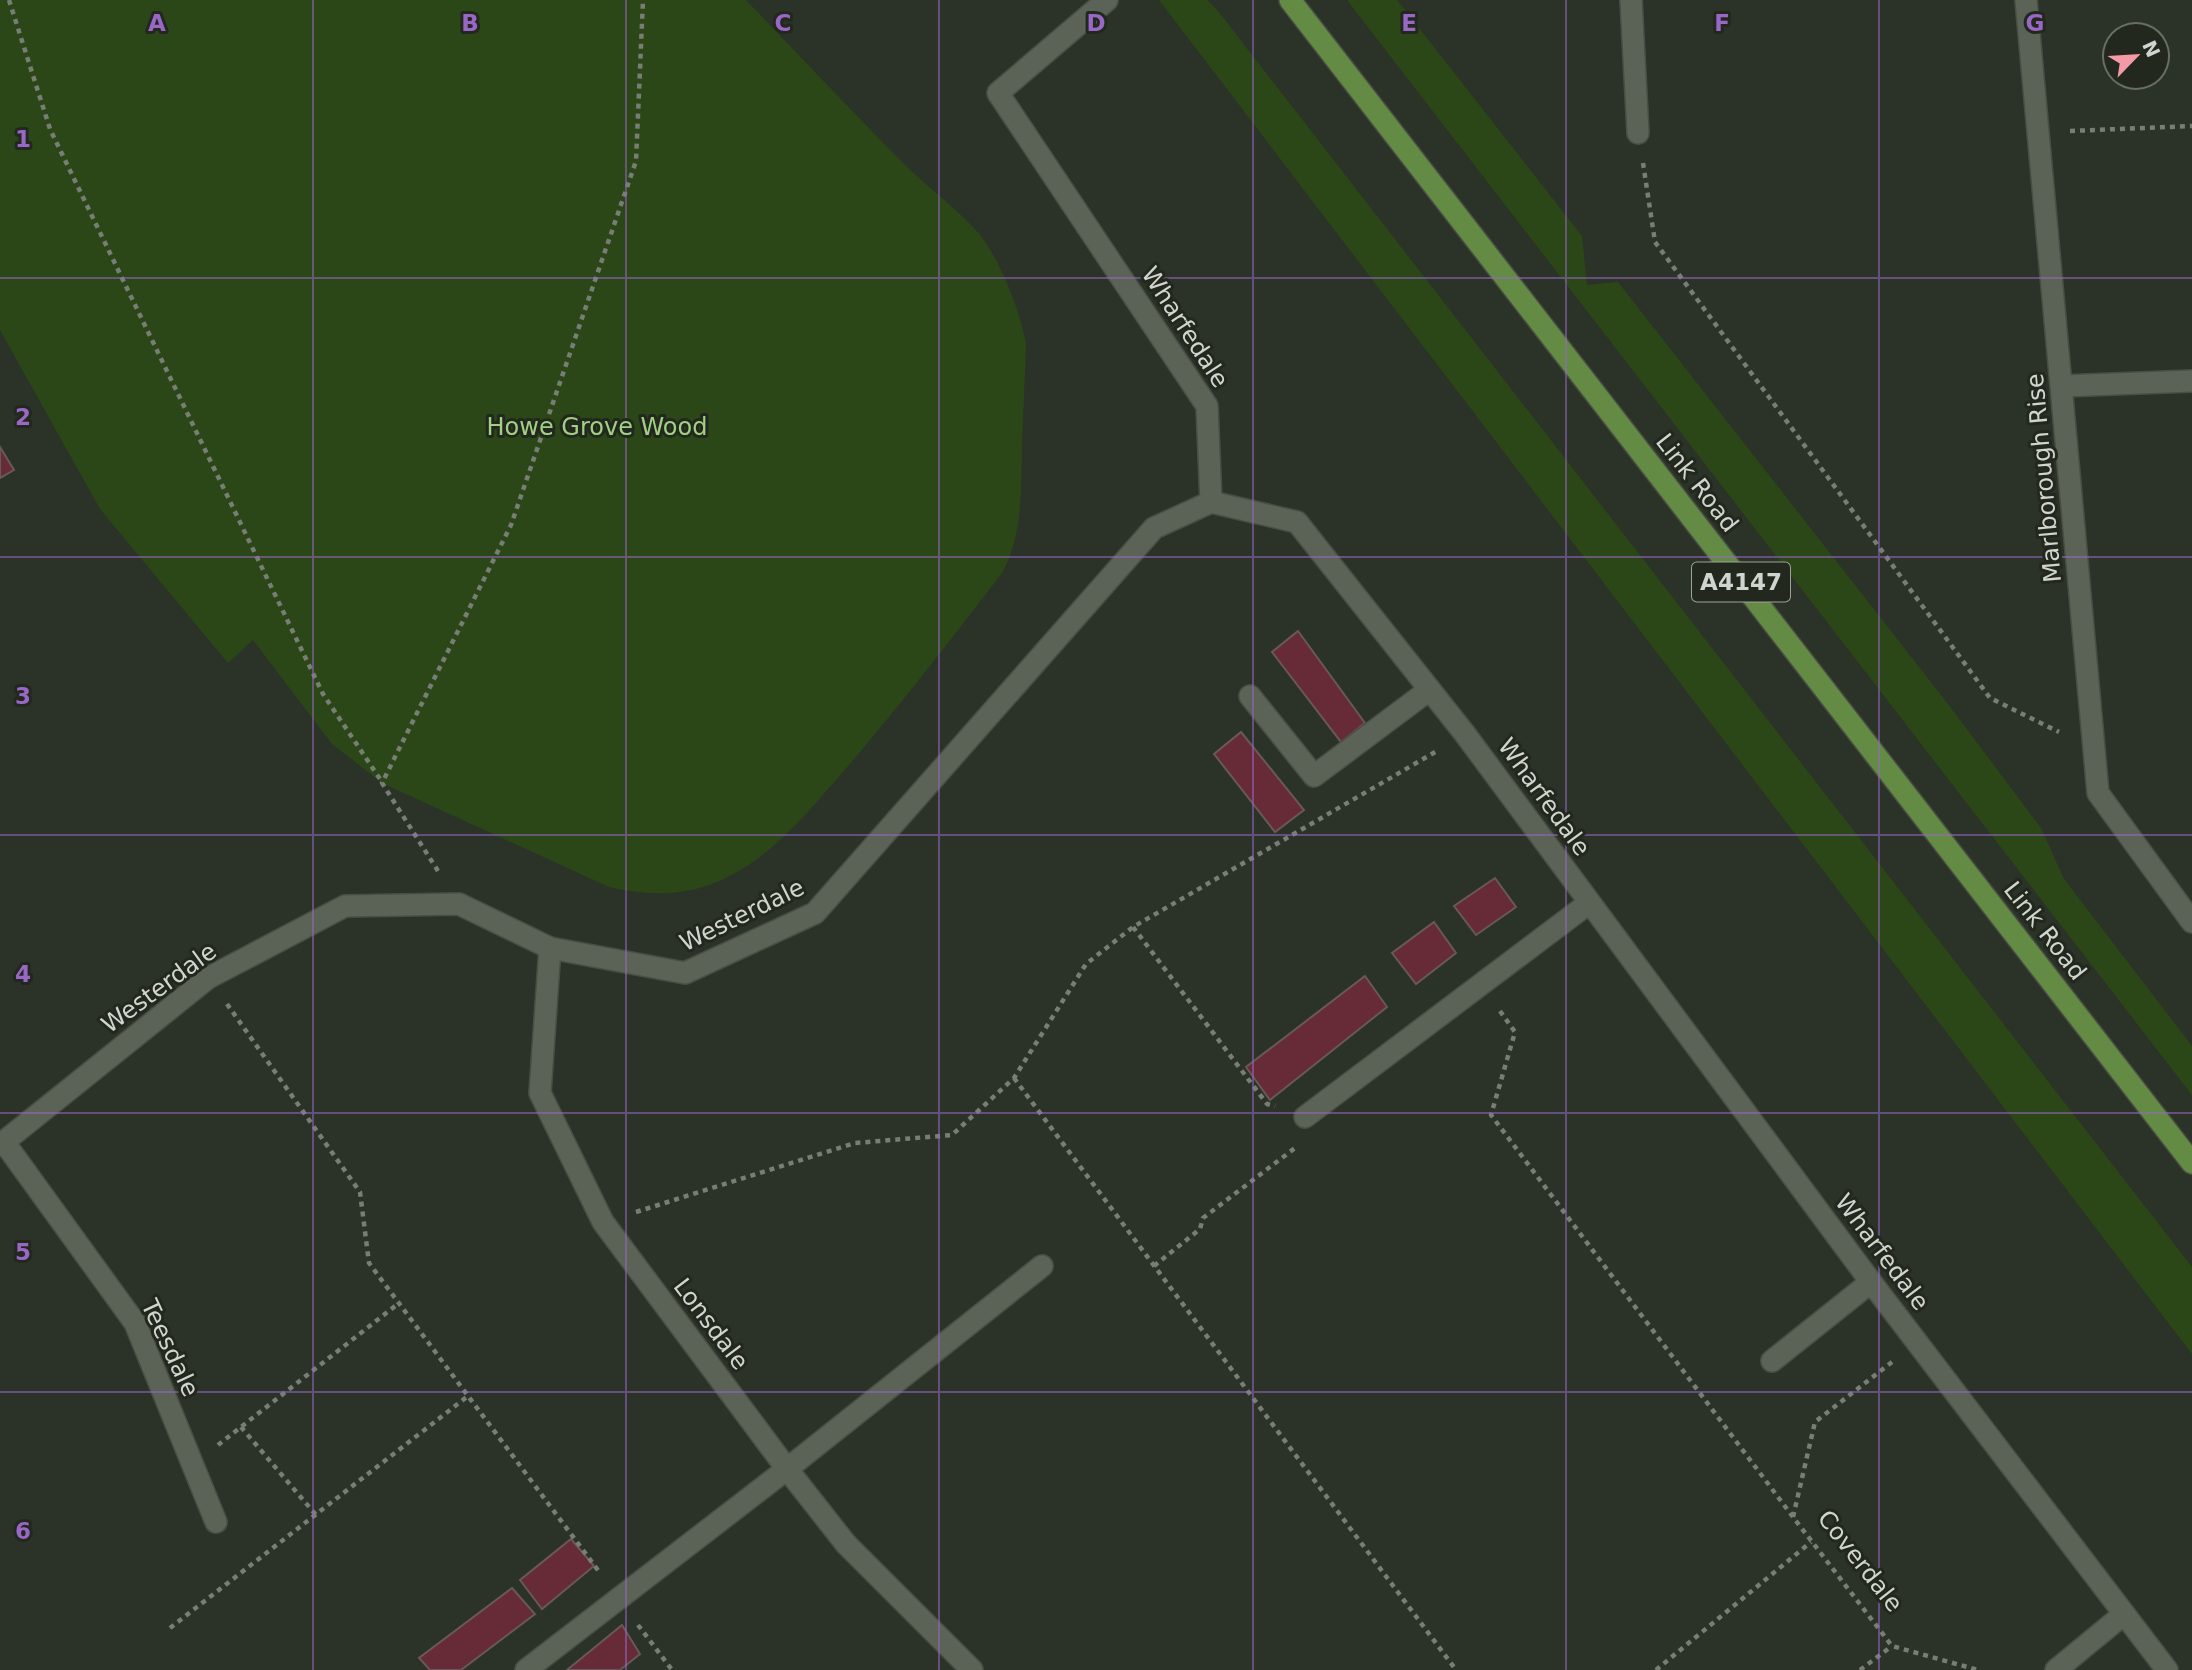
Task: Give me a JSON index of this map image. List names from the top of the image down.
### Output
{
  "streets": {
    "main road": ["Link Road", "A4147"],
    "street": [
      "Wharfedale",
      "Marlborough Rise",
      "Westerdale",
      "Lonsdale",
      "Teesdale"
    ],
    "path": ["Coverdale"]
  },
  "crossings": [
    ["Wharfedale", "Westerdale"],
    ["Wharfedale", "Coverdale"],
    ["Westerdale", "Lonsdale"],
    ["Westerdale", "Teesdale"]
  ],
  "parks": ["Howe Grove Wood"],
  "north": "top right",
  "grid": {
    "columns": [
      "A",
      "B",
      "C",
      "D",
      "E",
      "F",
      "G"
    ],
    "rows": [
      "1",
      "2",
      "3",
      "4",
      "5",
      "6"
    ]
  }
}
